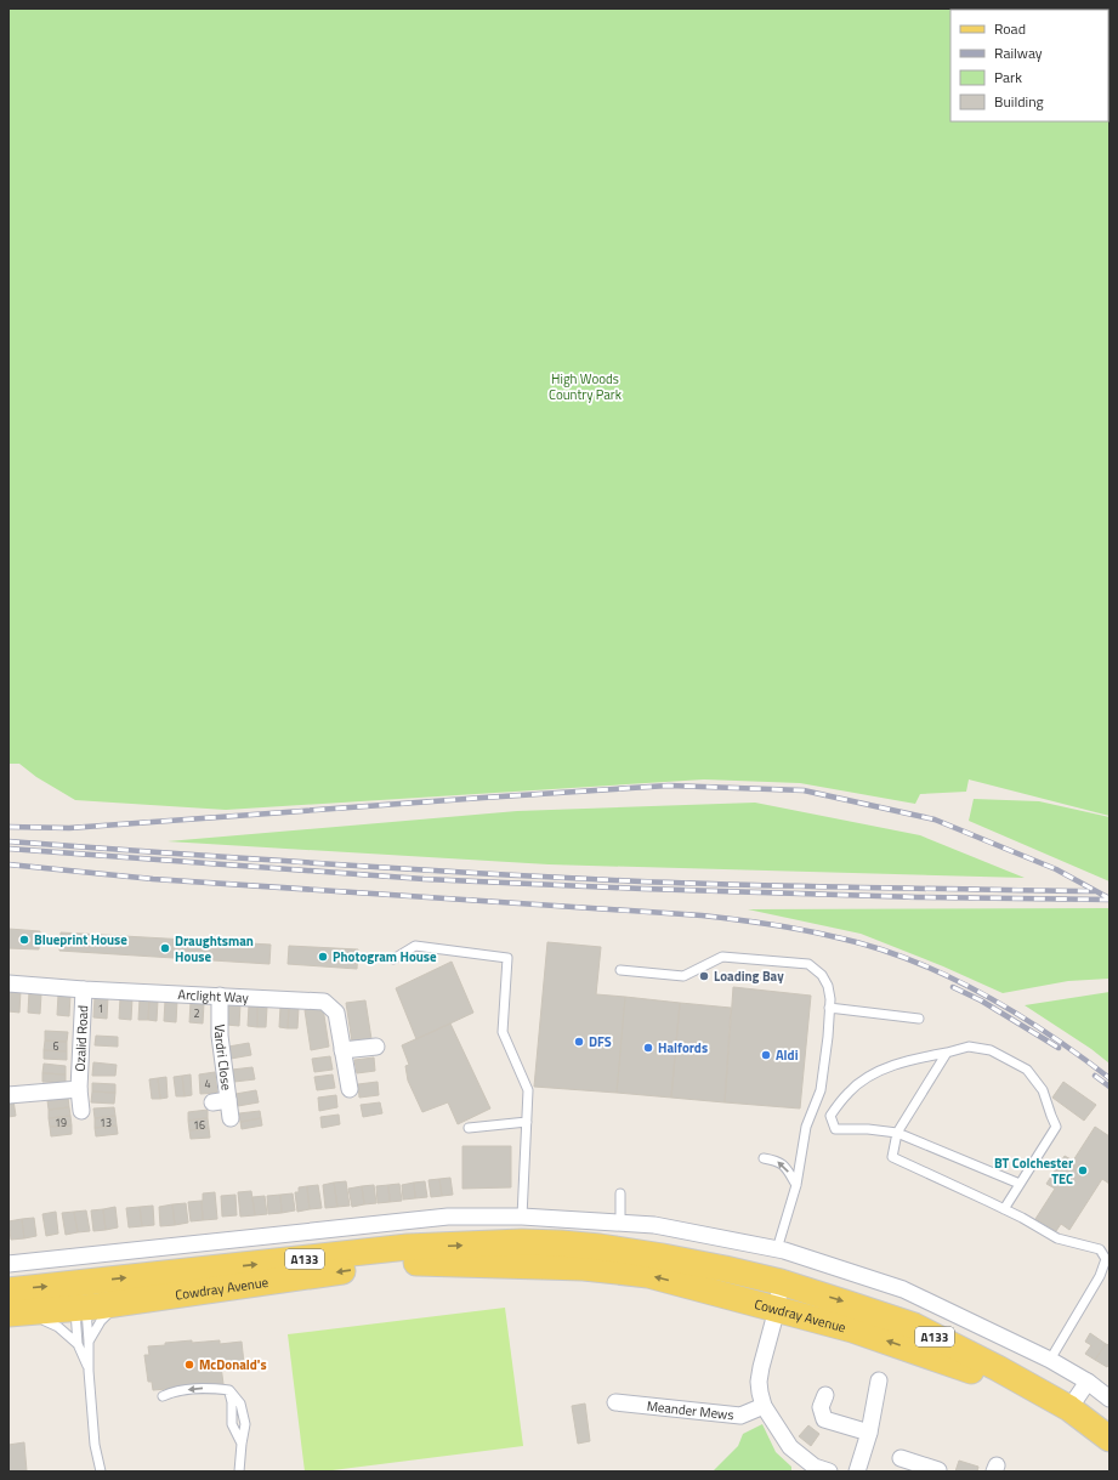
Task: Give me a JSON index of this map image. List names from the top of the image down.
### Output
{
  "streets": {
    "main road": ["A133", "Cowdray Avenue"],
    "street": [
      "Arclight Way",
      "Ozalid Road",
      "Vardri Close",
      "Meander Mews"
    ]
  },
  "crossings": [
    ["Arclight Way", "Ozalid Road"],
    ["Arclight Way", "Vardri Close"]
  ],
  "parks": ["High Woods Country Park"],
  "places": [
    "Blueprint House",
    "Draughtsman House",
    "Photogram House",
    "Loading Bay",
    "DFS",
    "Halfords",
    "Aldi",
    "BT Colchester TEC",
    "McDonald's"
  ],
  "house_numbers": [
    "1",
    "2",
    "6",
    "4",
    "19",
    "13",
    "16"
  ],
  "legend": [
    "Road",
    "Railway",
    "Park",
    "Building"
  ]
}
